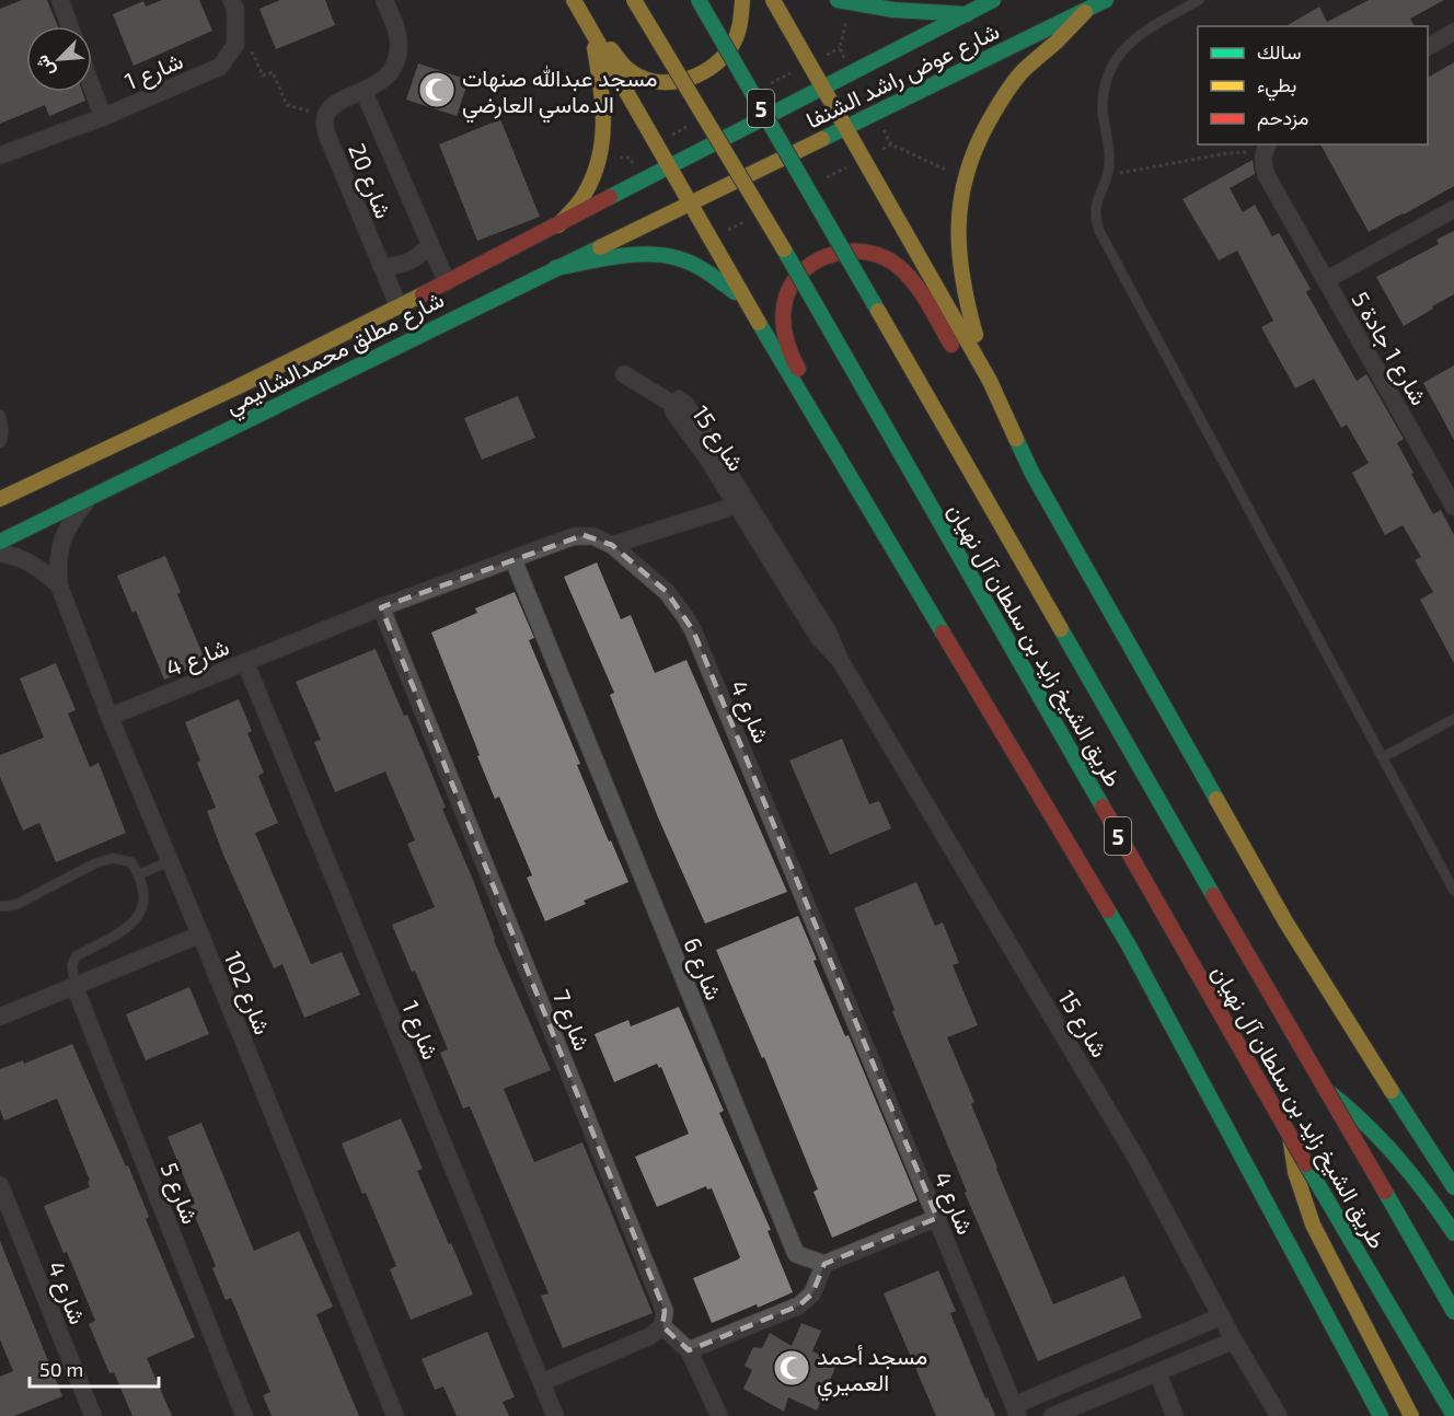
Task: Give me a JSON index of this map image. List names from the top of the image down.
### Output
{
  "streets": {
    "main road": [
      "شارع عوض راشد الشنفا",
      "5",
      "شارع مطلق محمدالشاليمي",
      "طريق الشيخ زايد بن سلطان آل نهيان"
    ],
    "street": [
      "شارع 1",
      "شارع 20",
      "شارع 1 جادة 5",
      "شارع 15",
      "شارع 4",
      "شارع 6",
      "شارع 102",
      "شارع 7",
      "شارع 5"
    ]
  },
  "crossings": [
    ["شارع 1", "شارع 4"],
    ["شارع عوض راشد الشنفا", "شارع مطلق محمدالشاليمي"],
    ["شارع 20", "شارع مطلق محمدالشاليمي"],
    ["شارع مطلق محمدالشاليمي", "شارع 102"],
    ["شارع 4", "شارع 6"],
    ["شارع 4", "شارع 102"],
    ["شارع 4", "شارع 7"]
  ],
  "places": {
    "mosque": ["مسجد عبدالله صنهات الدماسي العارضي", "مسجد أحمد العميري"]
  },
  "legend": ["سالك", "بطيء", "مزدحم"],
  "scale_bar": "50 m",
  "north": "bottom left"
}
